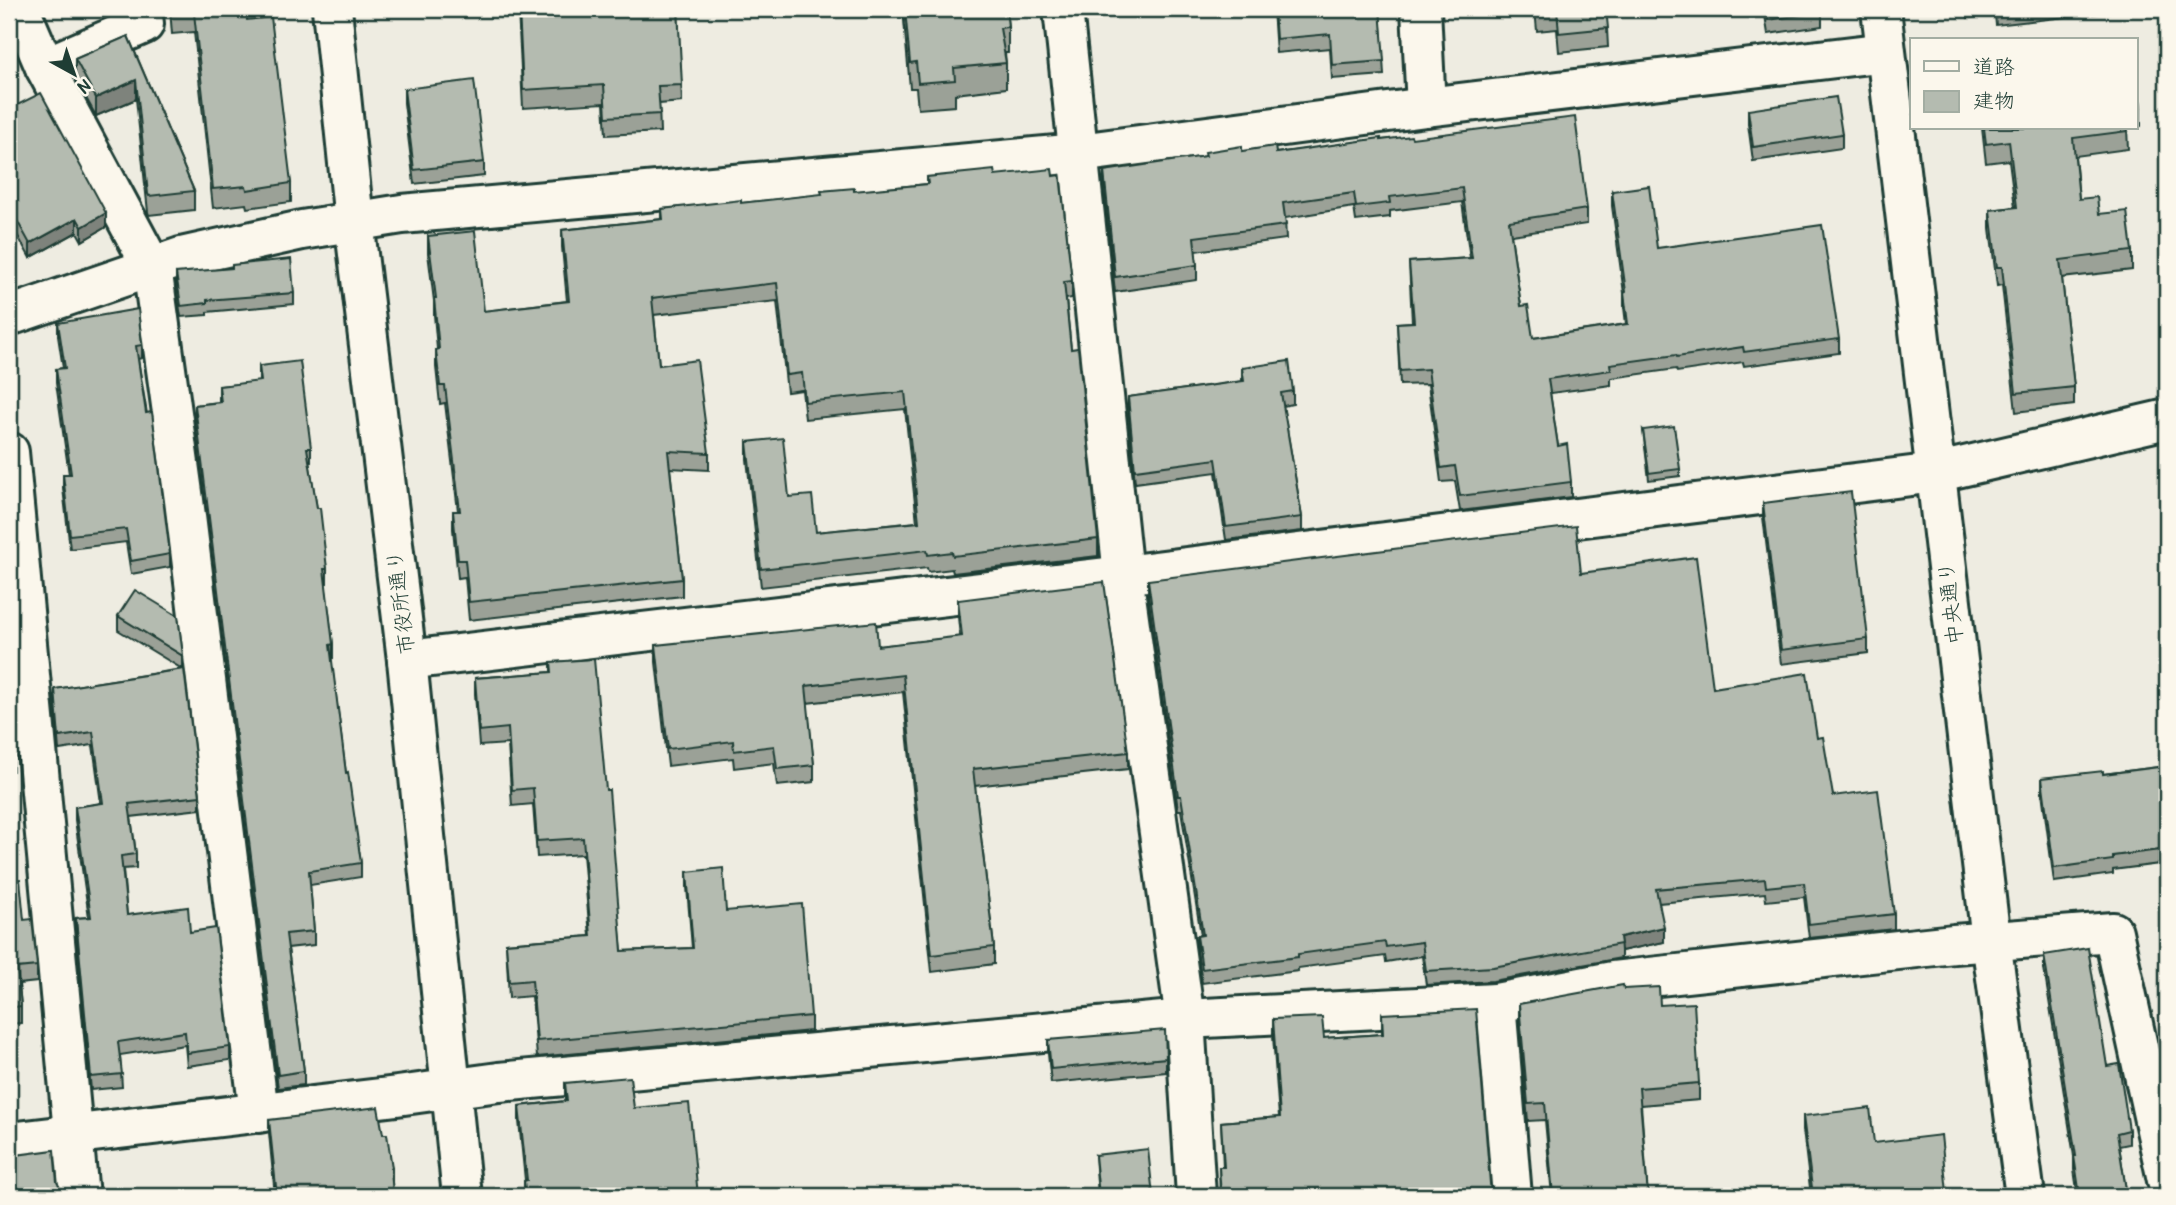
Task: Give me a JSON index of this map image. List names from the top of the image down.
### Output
{
  "streets": {
    "street": ["市役所通り", "中央通り"]
  },
  "legend": ["道路", "建物"],
  "north": "bottom right"
}
